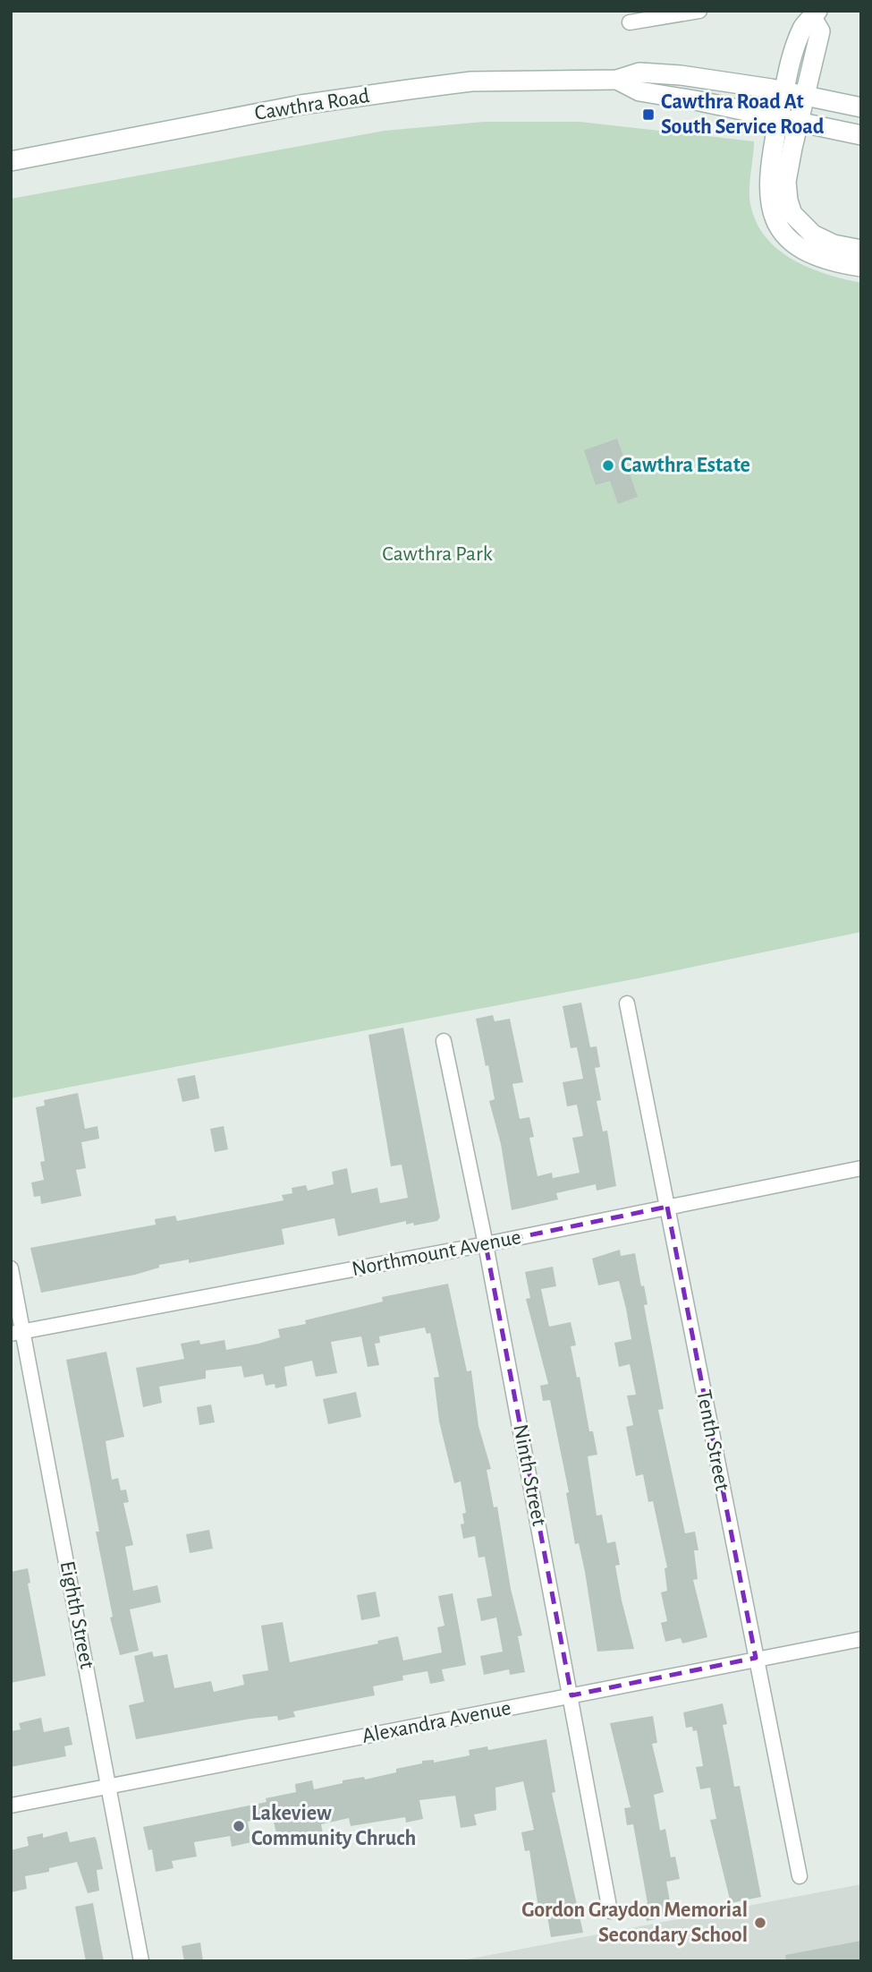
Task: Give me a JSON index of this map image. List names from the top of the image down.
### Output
{
  "streets": {
    "main road": ["Cawthra Road"],
    "street": [
      "Northmount Avenue",
      "Tenth Street",
      "Ninth Street",
      "Eighth Street",
      "Alexandra Avenue"
    ]
  },
  "crossings": [
    ["Northmount Avenue", "Tenth Street"],
    ["Northmount Avenue", "Ninth Street"],
    ["Northmount Avenue", "Eighth Street"],
    ["Tenth Street", "Alexandra Avenue"],
    ["Ninth Street", "Alexandra Avenue"],
    ["Eighth Street", "Alexandra Avenue"]
  ],
  "parks": ["Cawthra Park"],
  "places": {
    "transit": ["Cawthra Road At South Service Road"],
    "other": ["Cawthra Estate", "Lakeview Community Chruch", "Gordon Graydon Memorial Secondary School"]
  }
}
